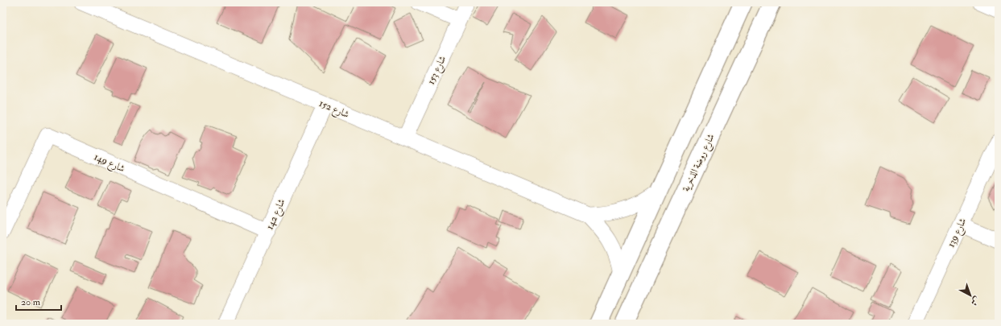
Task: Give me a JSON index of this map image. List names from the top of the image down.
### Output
{
  "streets": {
    "street": [
      "شارع 153",
      "شارع 152",
      "شارع 149",
      "شارع روضة الذخرية",
      "شارع 142",
      "شارع 139"
    ]
  },
  "crossings": [
    ["شارع 153", "شارع 152"],
    ["شارع 152", "شارع 142"],
    ["شارع 149", "شارع 142"]
  ],
  "scale_bar": "20 m",
  "north": "bottom right"
}
